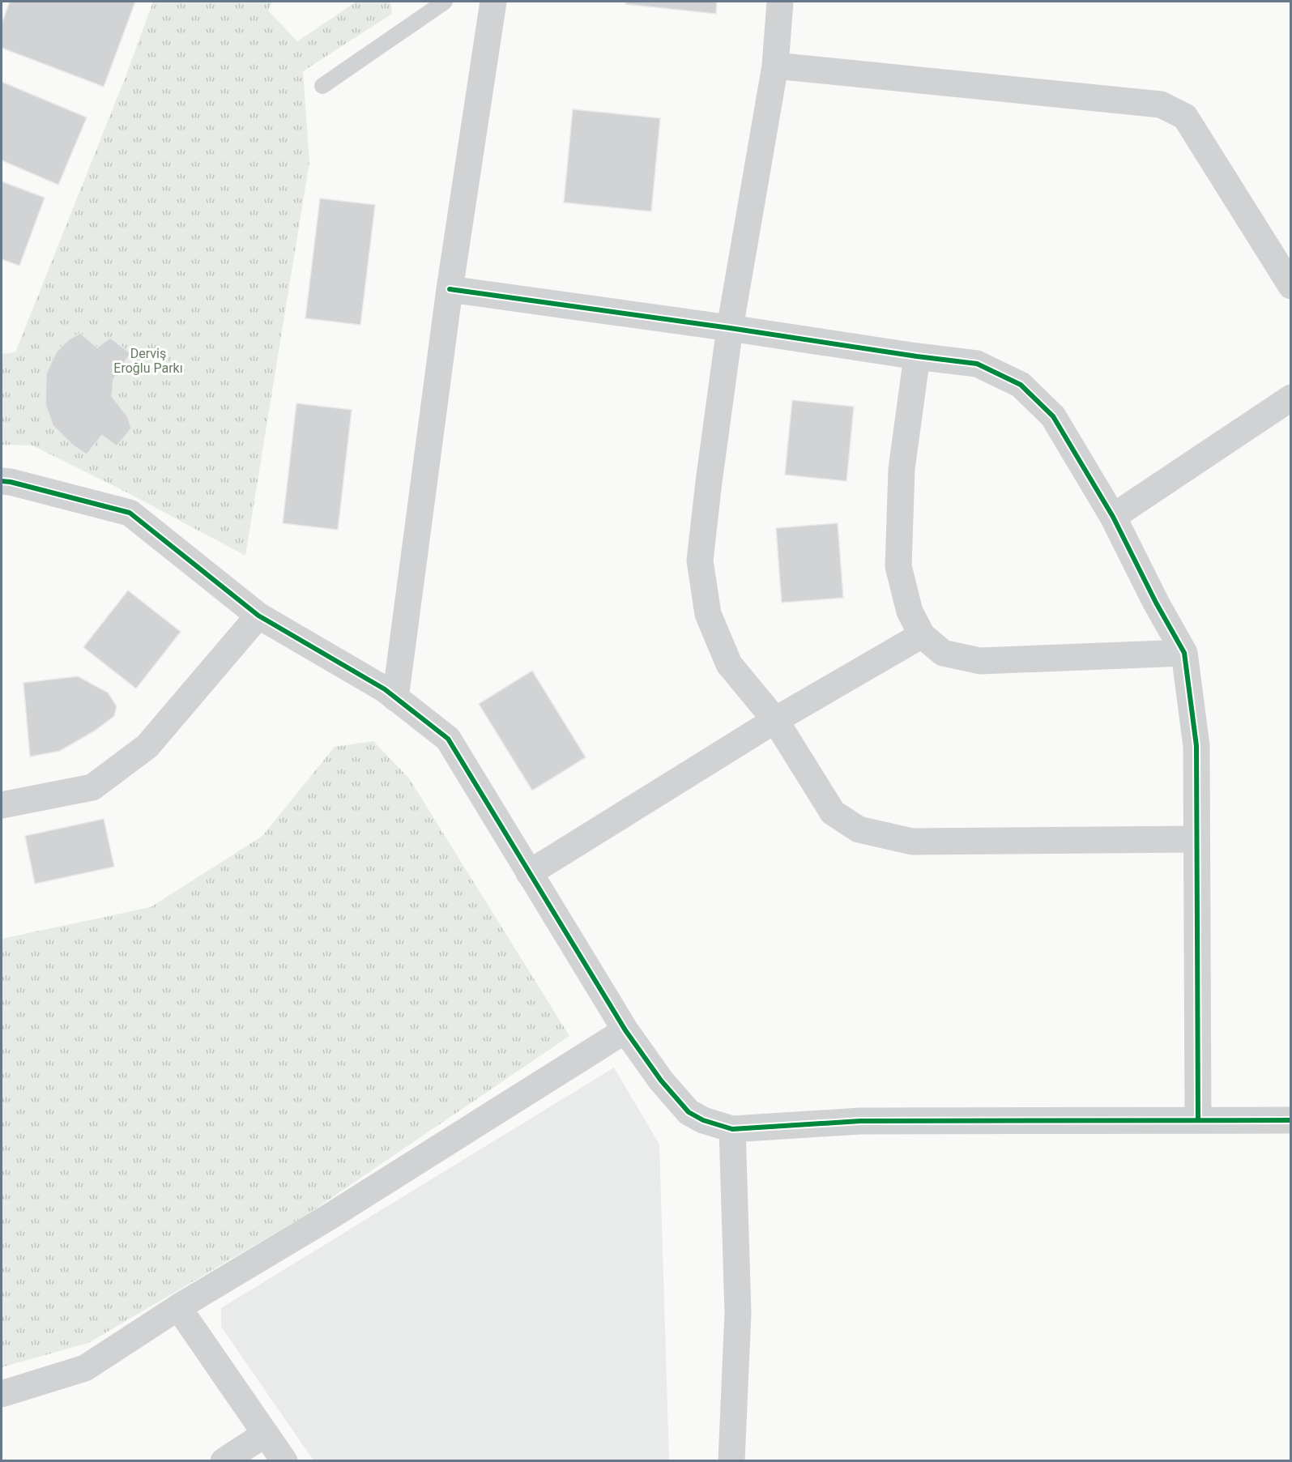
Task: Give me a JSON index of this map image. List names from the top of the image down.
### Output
{
  "parks": ["Derviş Eroğlu Parkı"]
}
